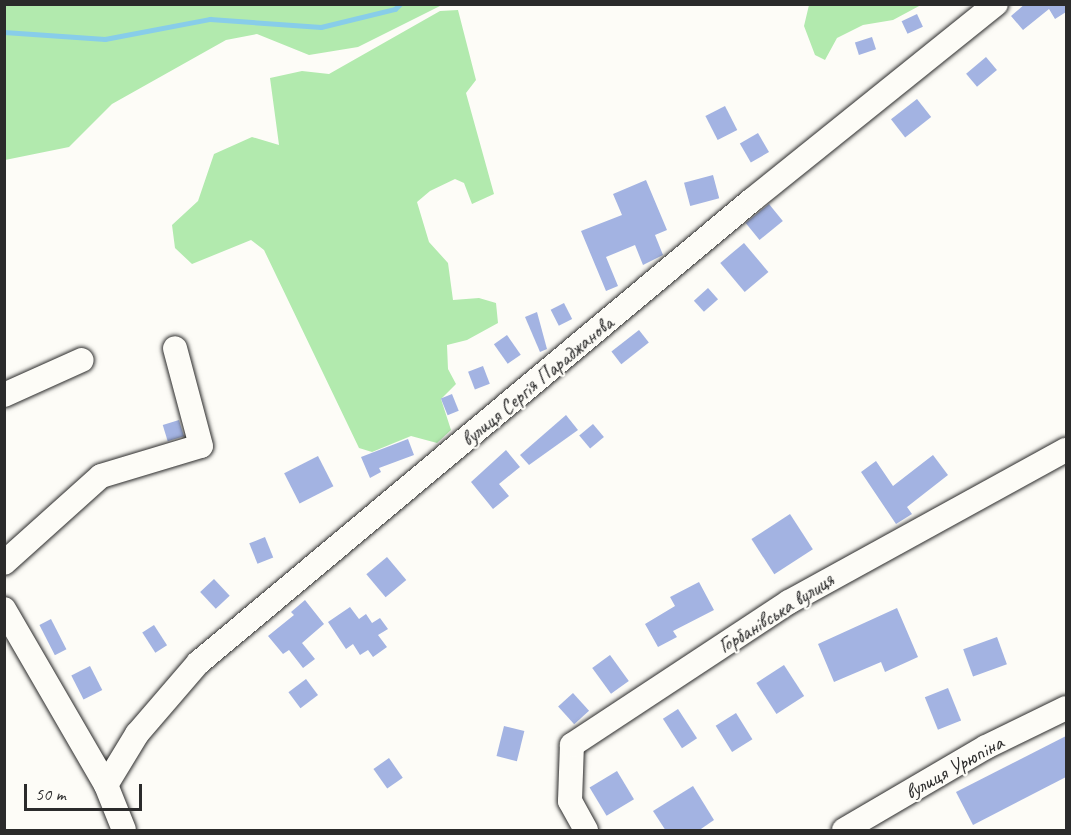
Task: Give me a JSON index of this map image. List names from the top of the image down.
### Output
{
  "streets": {
    "street": ["вулиця Сергія Параджанова", "Горбанівська вулиця", "вулиця Урюпіна"]
  },
  "scale_bar": "50 m"
}
